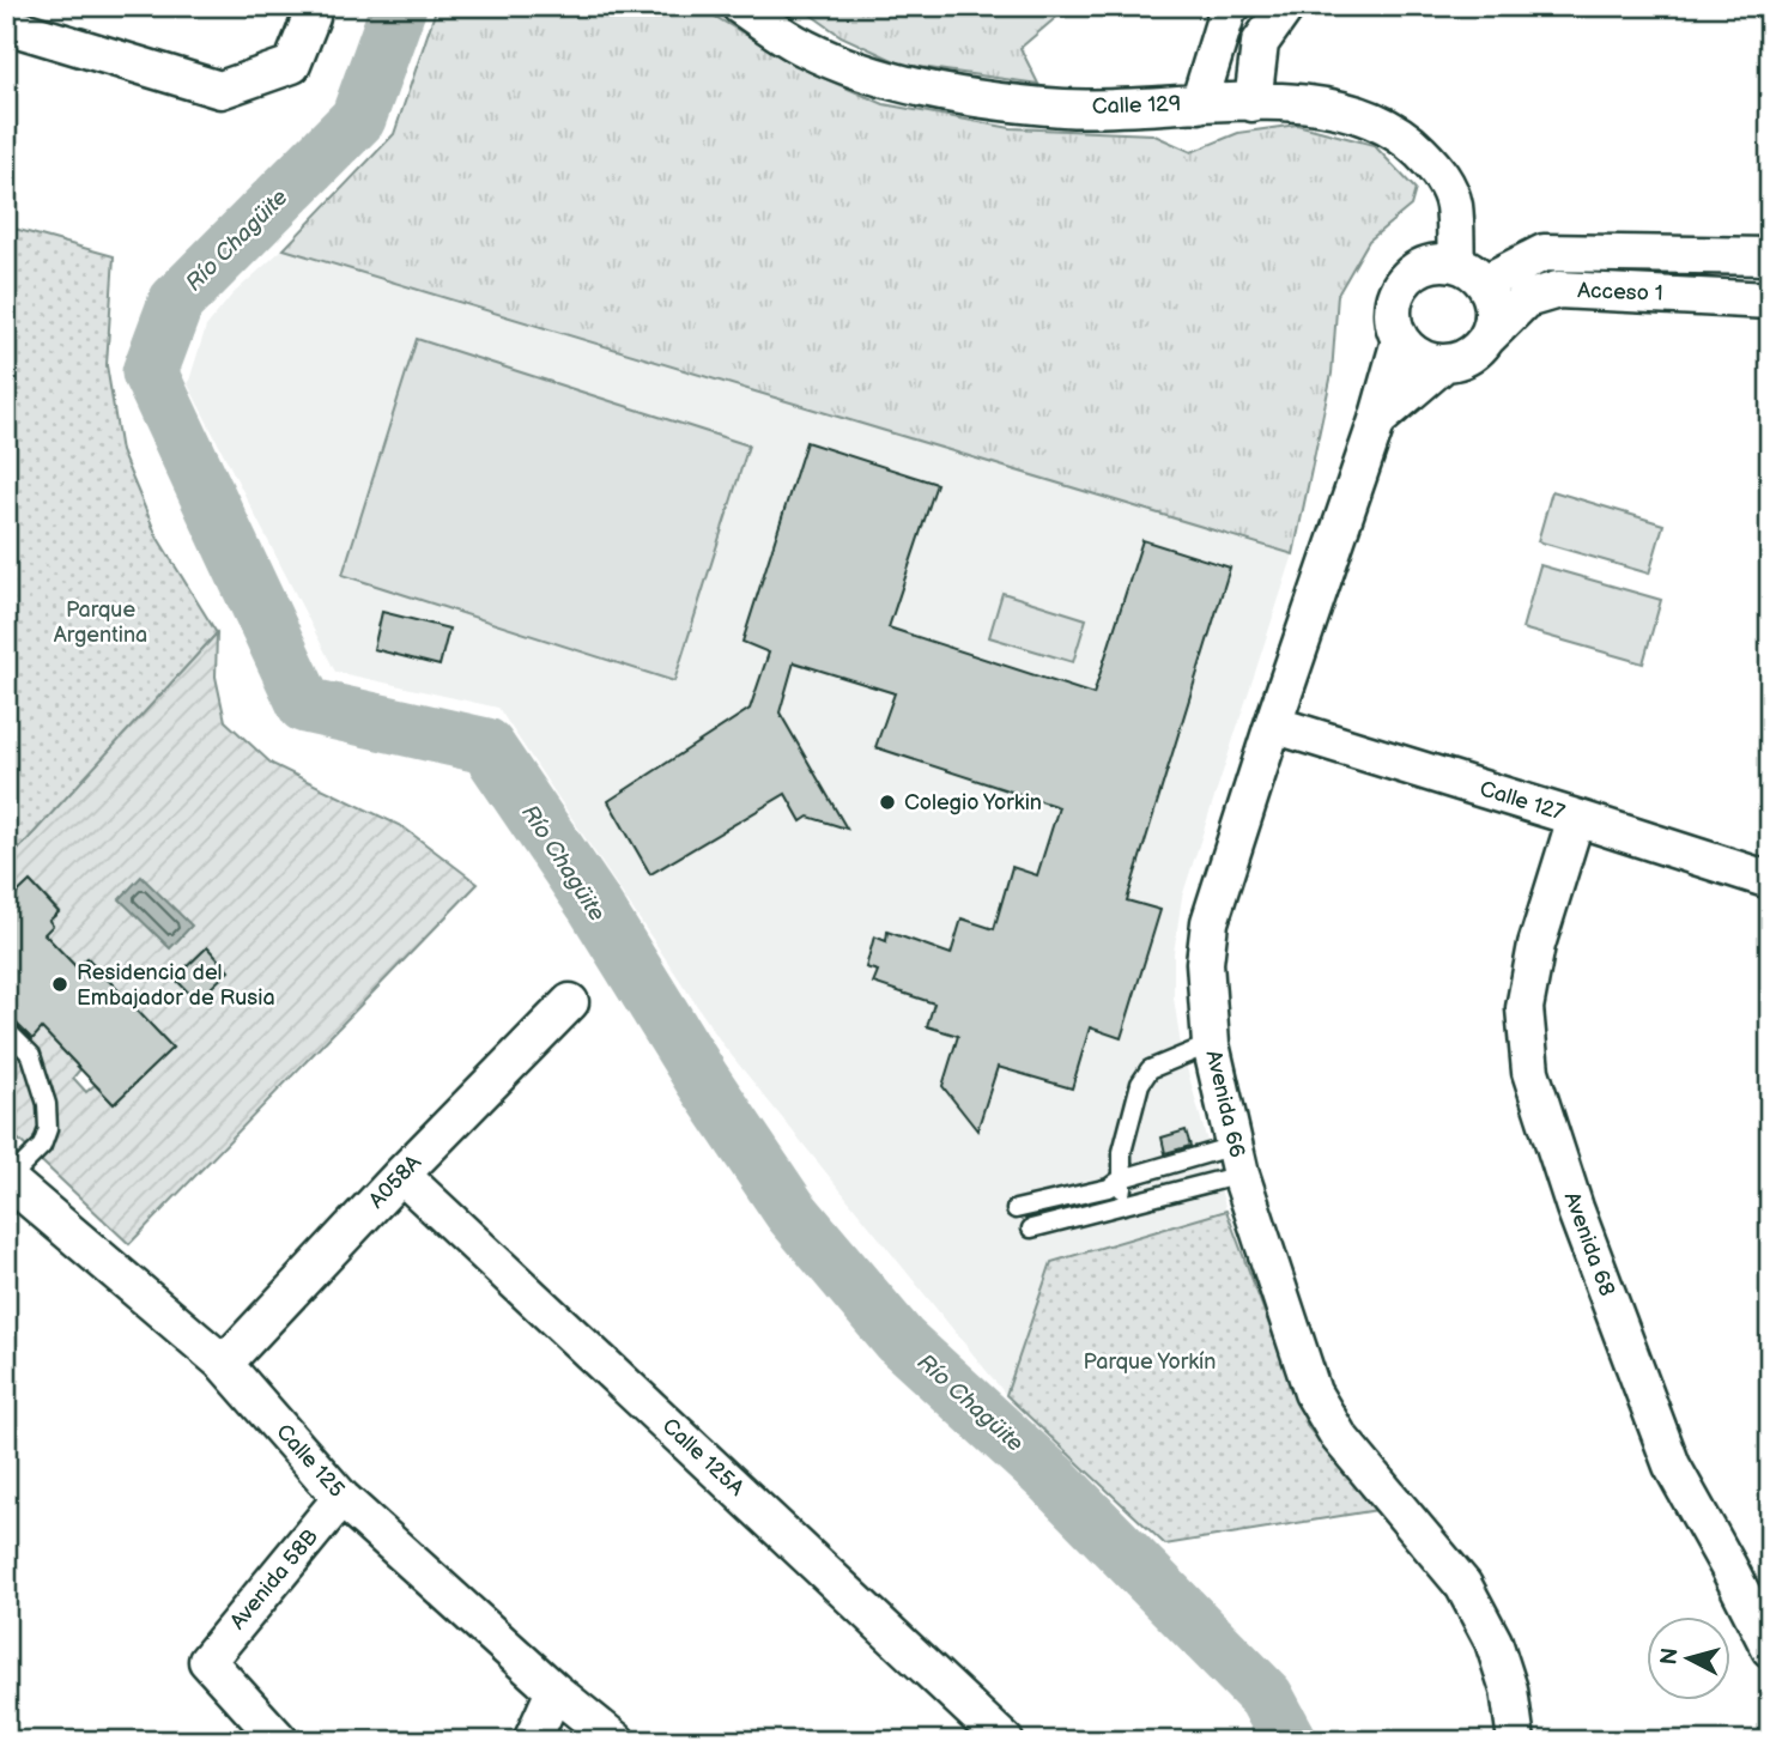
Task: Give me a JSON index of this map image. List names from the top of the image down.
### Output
{
  "streets": {
    "street": [
      "Calle 129",
      "Acceso 1",
      "Calle 127",
      "Avenida 66",
      "A058A",
      "Avenida 68",
      "Calle 125A",
      "Calle 125",
      "Avenida 58B"
    ]
  },
  "crossings": [
    ["Calle 129", "Acceso 1"],
    ["Calle 129", "Avenida 66"],
    ["Acceso 1", "Avenida 66"],
    ["Calle 127", "Avenida 66"],
    ["Calle 127", "Avenida 68"],
    ["A058A", "Calle 125A"],
    ["A058A", "Calle 125"],
    ["Calle 125", "Avenida 58B"]
  ],
  "water": ["Río Chagüite"],
  "parks": ["Parque Argentina", "Parque Yorkín"],
  "places": ["Colegio Yorkin", "Residencia del Embajador de Rusia"],
  "north": "left"
}
